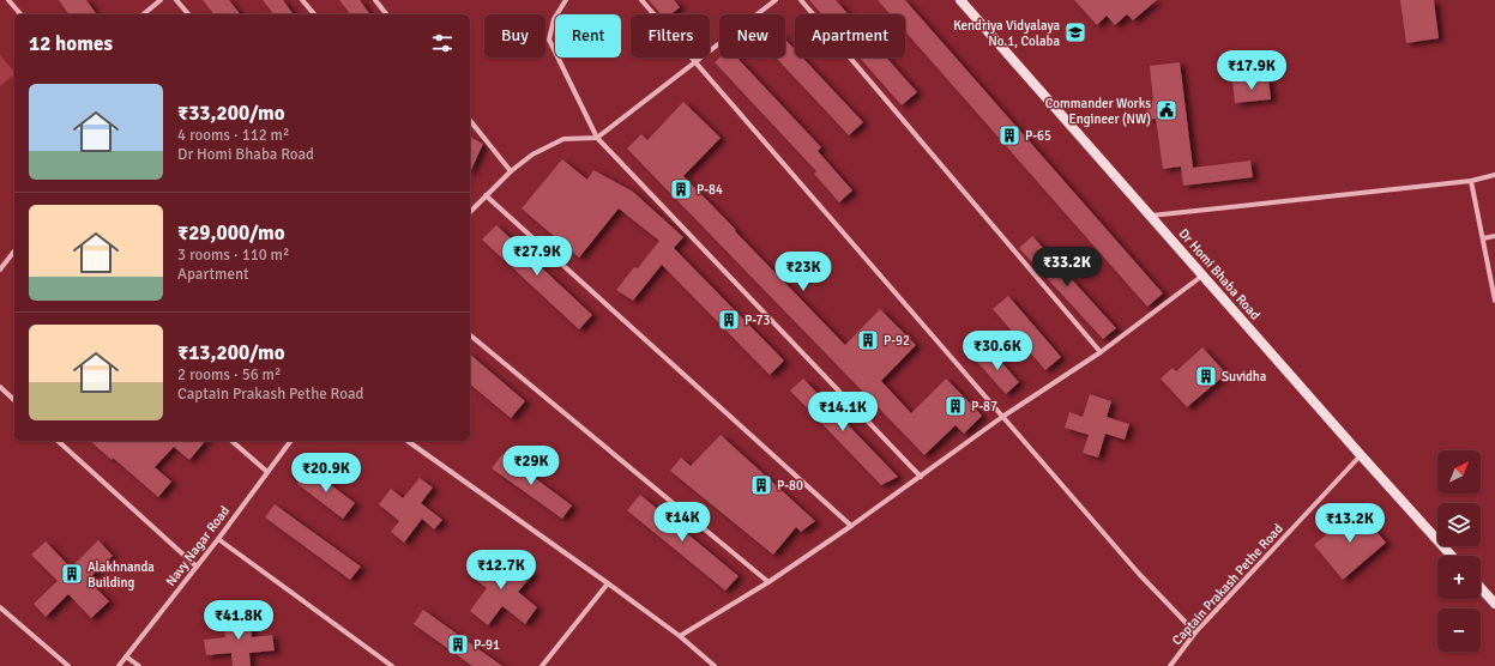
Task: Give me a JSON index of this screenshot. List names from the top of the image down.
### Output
{
  "streets": {
    "street": ["Dr Homi Bhaba Road", "Navy Nagar Road", "Captain Prakash Pethe Road"]
  },
  "crossings": [
    ["Dr Homi Bhaba Road", "Captain Prakash Pethe Road"]
  ],
  "places": {
    "school or university": ["Kendriya Vidyalaya No.1, Colaba"],
    "public building": ["Commander Works Engineer (NW)"],
    "building": [
      "P-65",
      "P-84",
      "P-73",
      "P-92",
      "Suvidha",
      "P-87",
      "P-80",
      "Alakhnanda Building",
      "P-91"
    ]
  },
  "north": "top right",
  "page": {
    "chip": [
      "Buy",
      "Rent",
      "Filters",
      "New",
      "Apartment"
    ],
    "heading": "12 homes",
    "price": [
      "₹17.9K",
      "₹27.9K",
      "₹33.2K",
      "₹23K",
      "₹30.6K",
      "₹14.1K",
      "₹29K",
      "₹20.9K",
      "₹14K",
      "₹13.2K",
      "₹12.7K",
      "₹41.8K"
    ],
    "list": [
      {
        "name": "₹33,200/mo",
        "note": "4 rooms · 112 m² · Dr Homi Bhaba Road"
      },
      {
        "name": "₹29,000/mo",
        "note": "3 rooms · 110 m² · Apartment"
      },
      {
        "name": "₹13,200/mo",
        "note": "2 rooms · 56 m² · Captain Prakash Pethe Road"
      }
    ],
    "map_buttons": ["+", "−"]
  }
}
